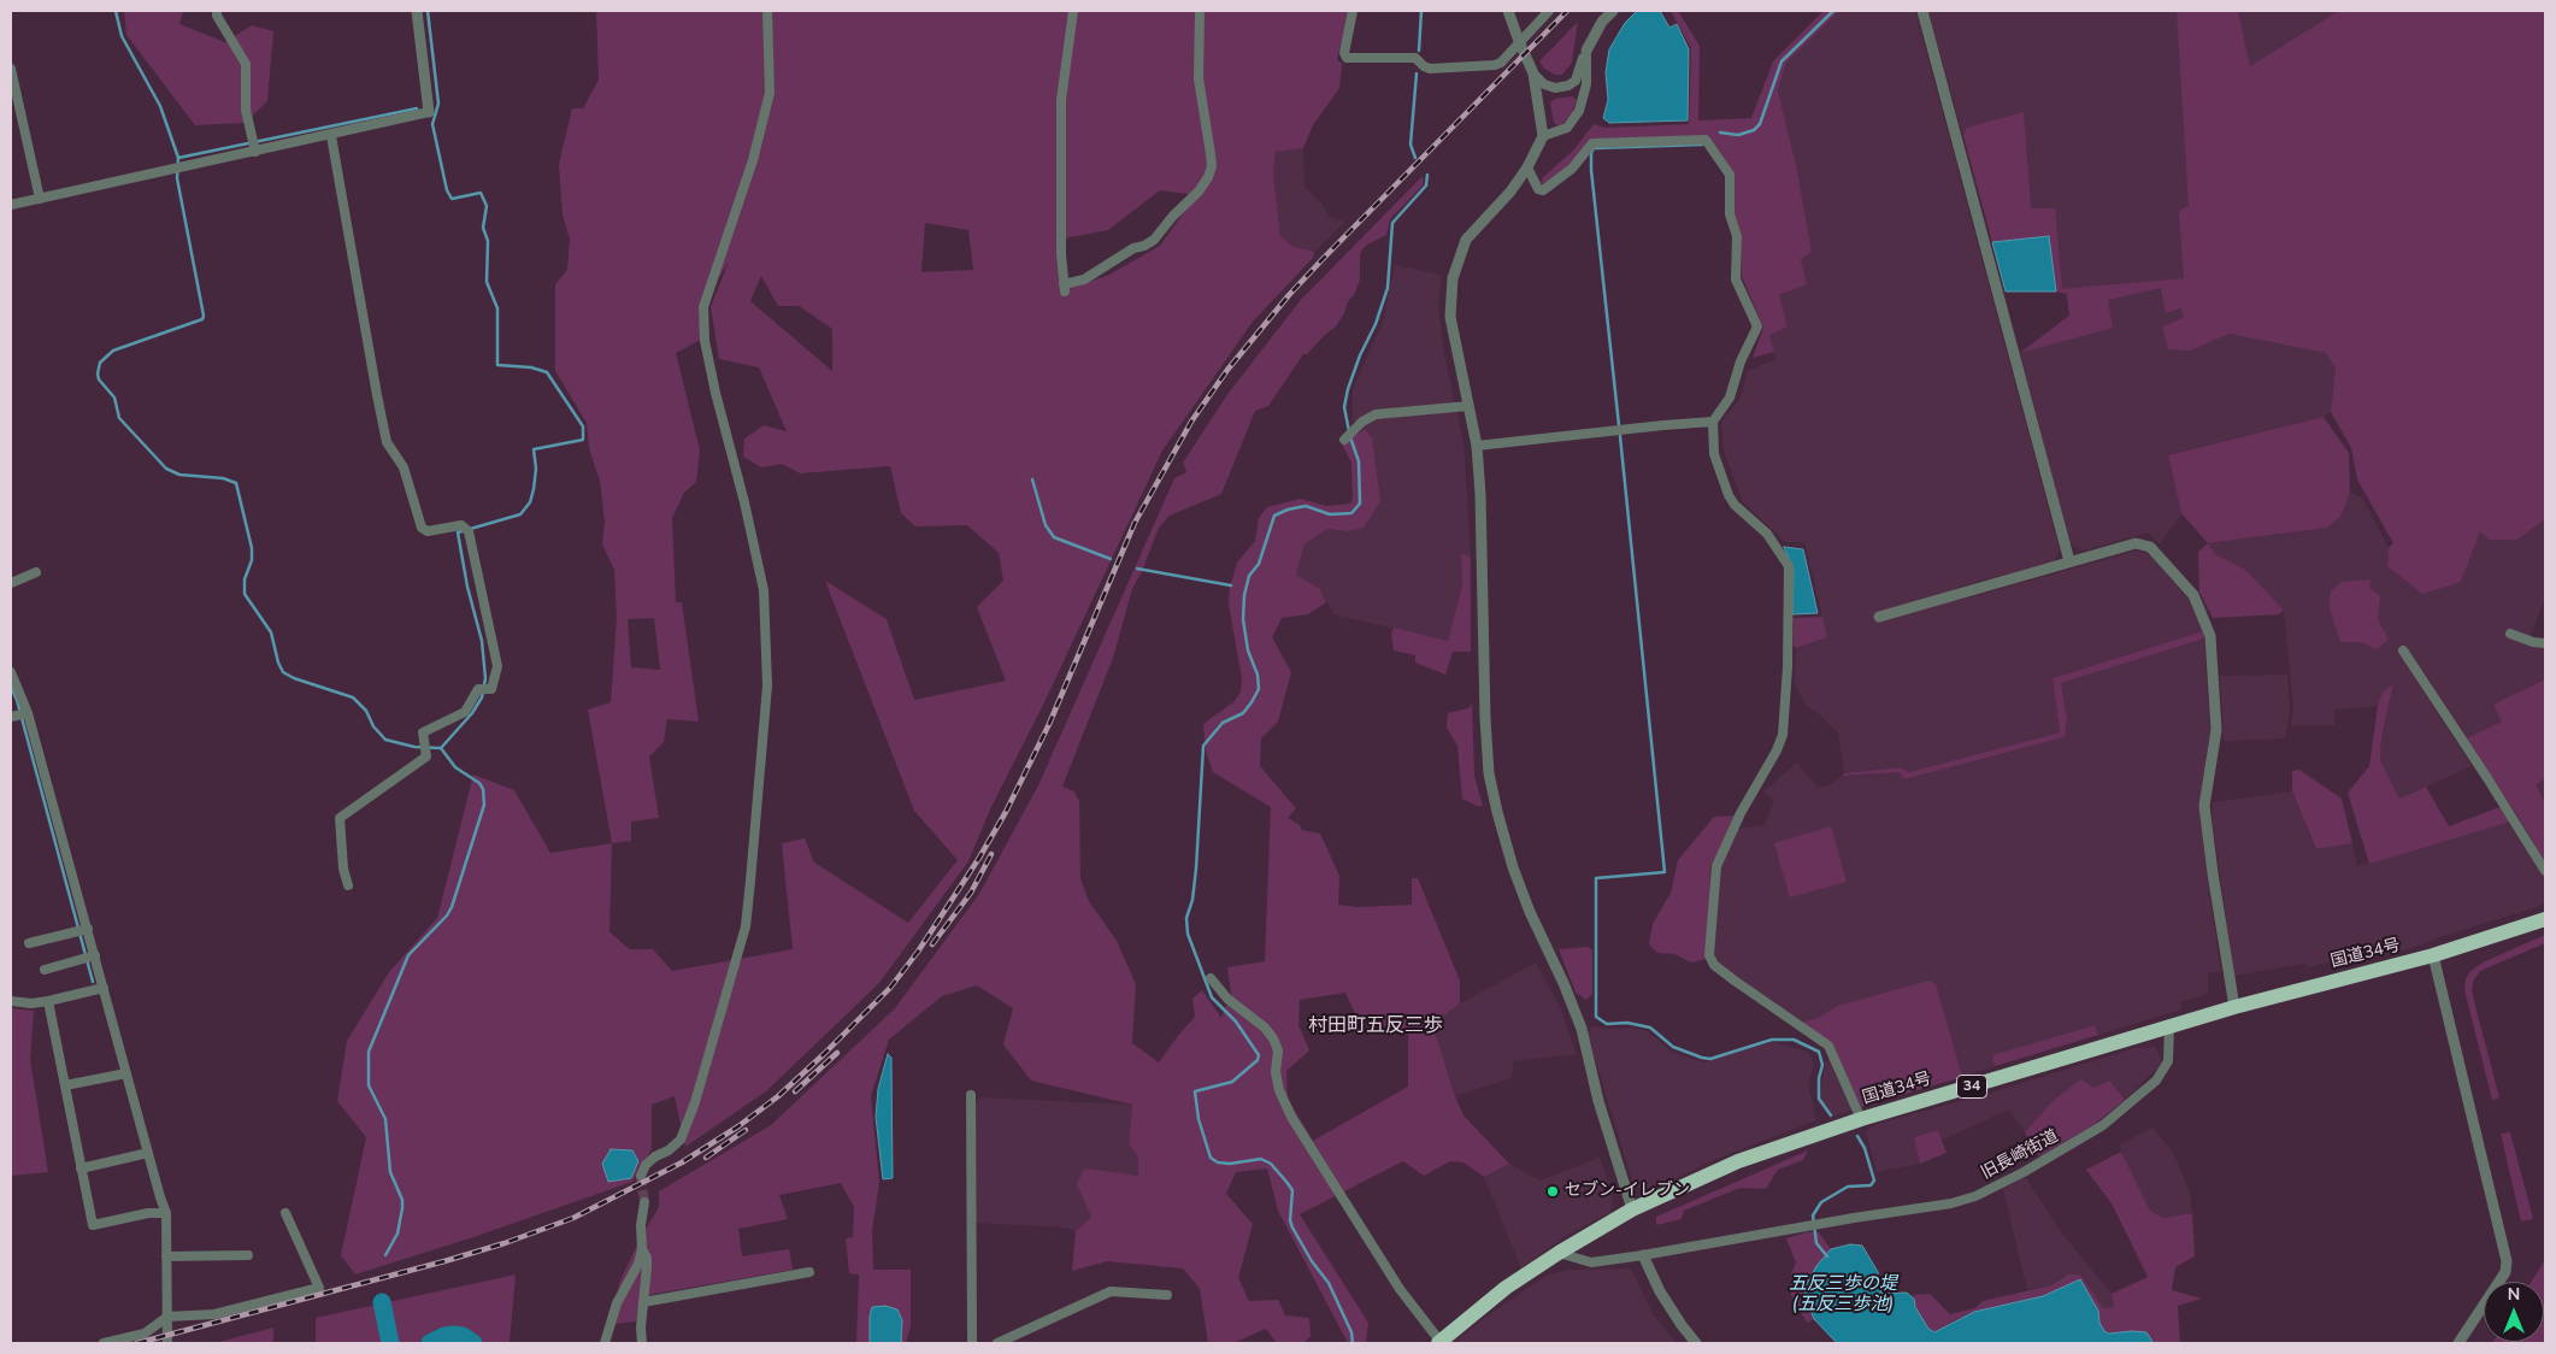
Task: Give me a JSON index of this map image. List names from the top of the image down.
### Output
{
  "streets": {
    "highway": ["国道34号", "34"],
    "street": ["旧長崎街道"]
  },
  "crossings": [
    ["国道34号", "旧長崎街道"]
  ],
  "districts": ["村田町五反三歩"],
  "water": ["五反三歩の堤 (五反三歩池)"],
  "places": ["セブン-イレブン"],
  "north": "top"
}
